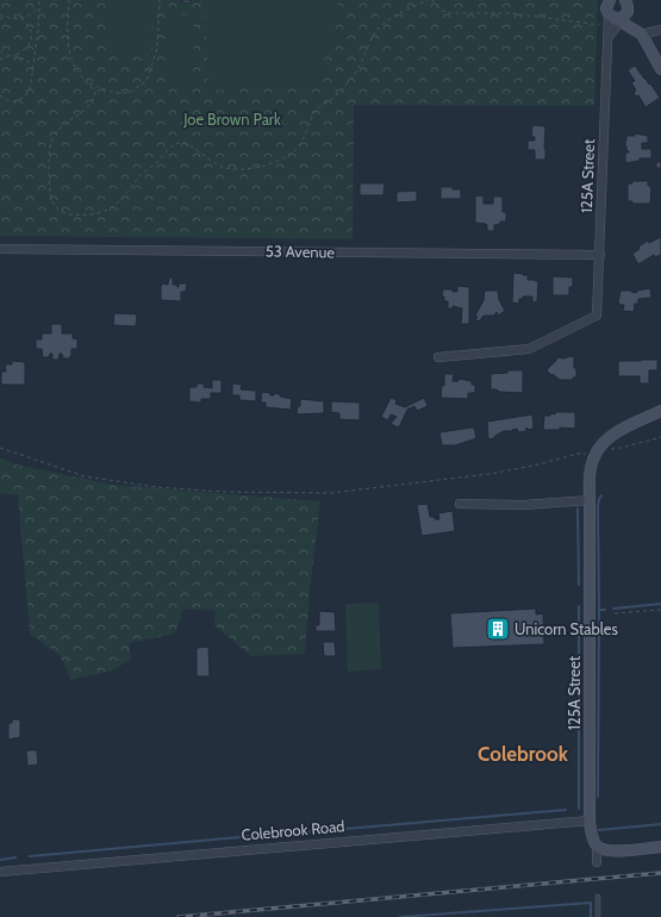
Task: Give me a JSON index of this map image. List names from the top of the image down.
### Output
{
  "streets": {
    "street": ["125A Street", "53 Avenue", "Colebrook Road"]
  },
  "crossings": [
    ["125A Street", "53 Avenue"],
    ["125A Street", "Colebrook Road"]
  ],
  "districts": ["Colebrook"],
  "parks": ["Joe Brown Park"],
  "places": {
    "building": ["Unicorn Stables"]
  }
}
